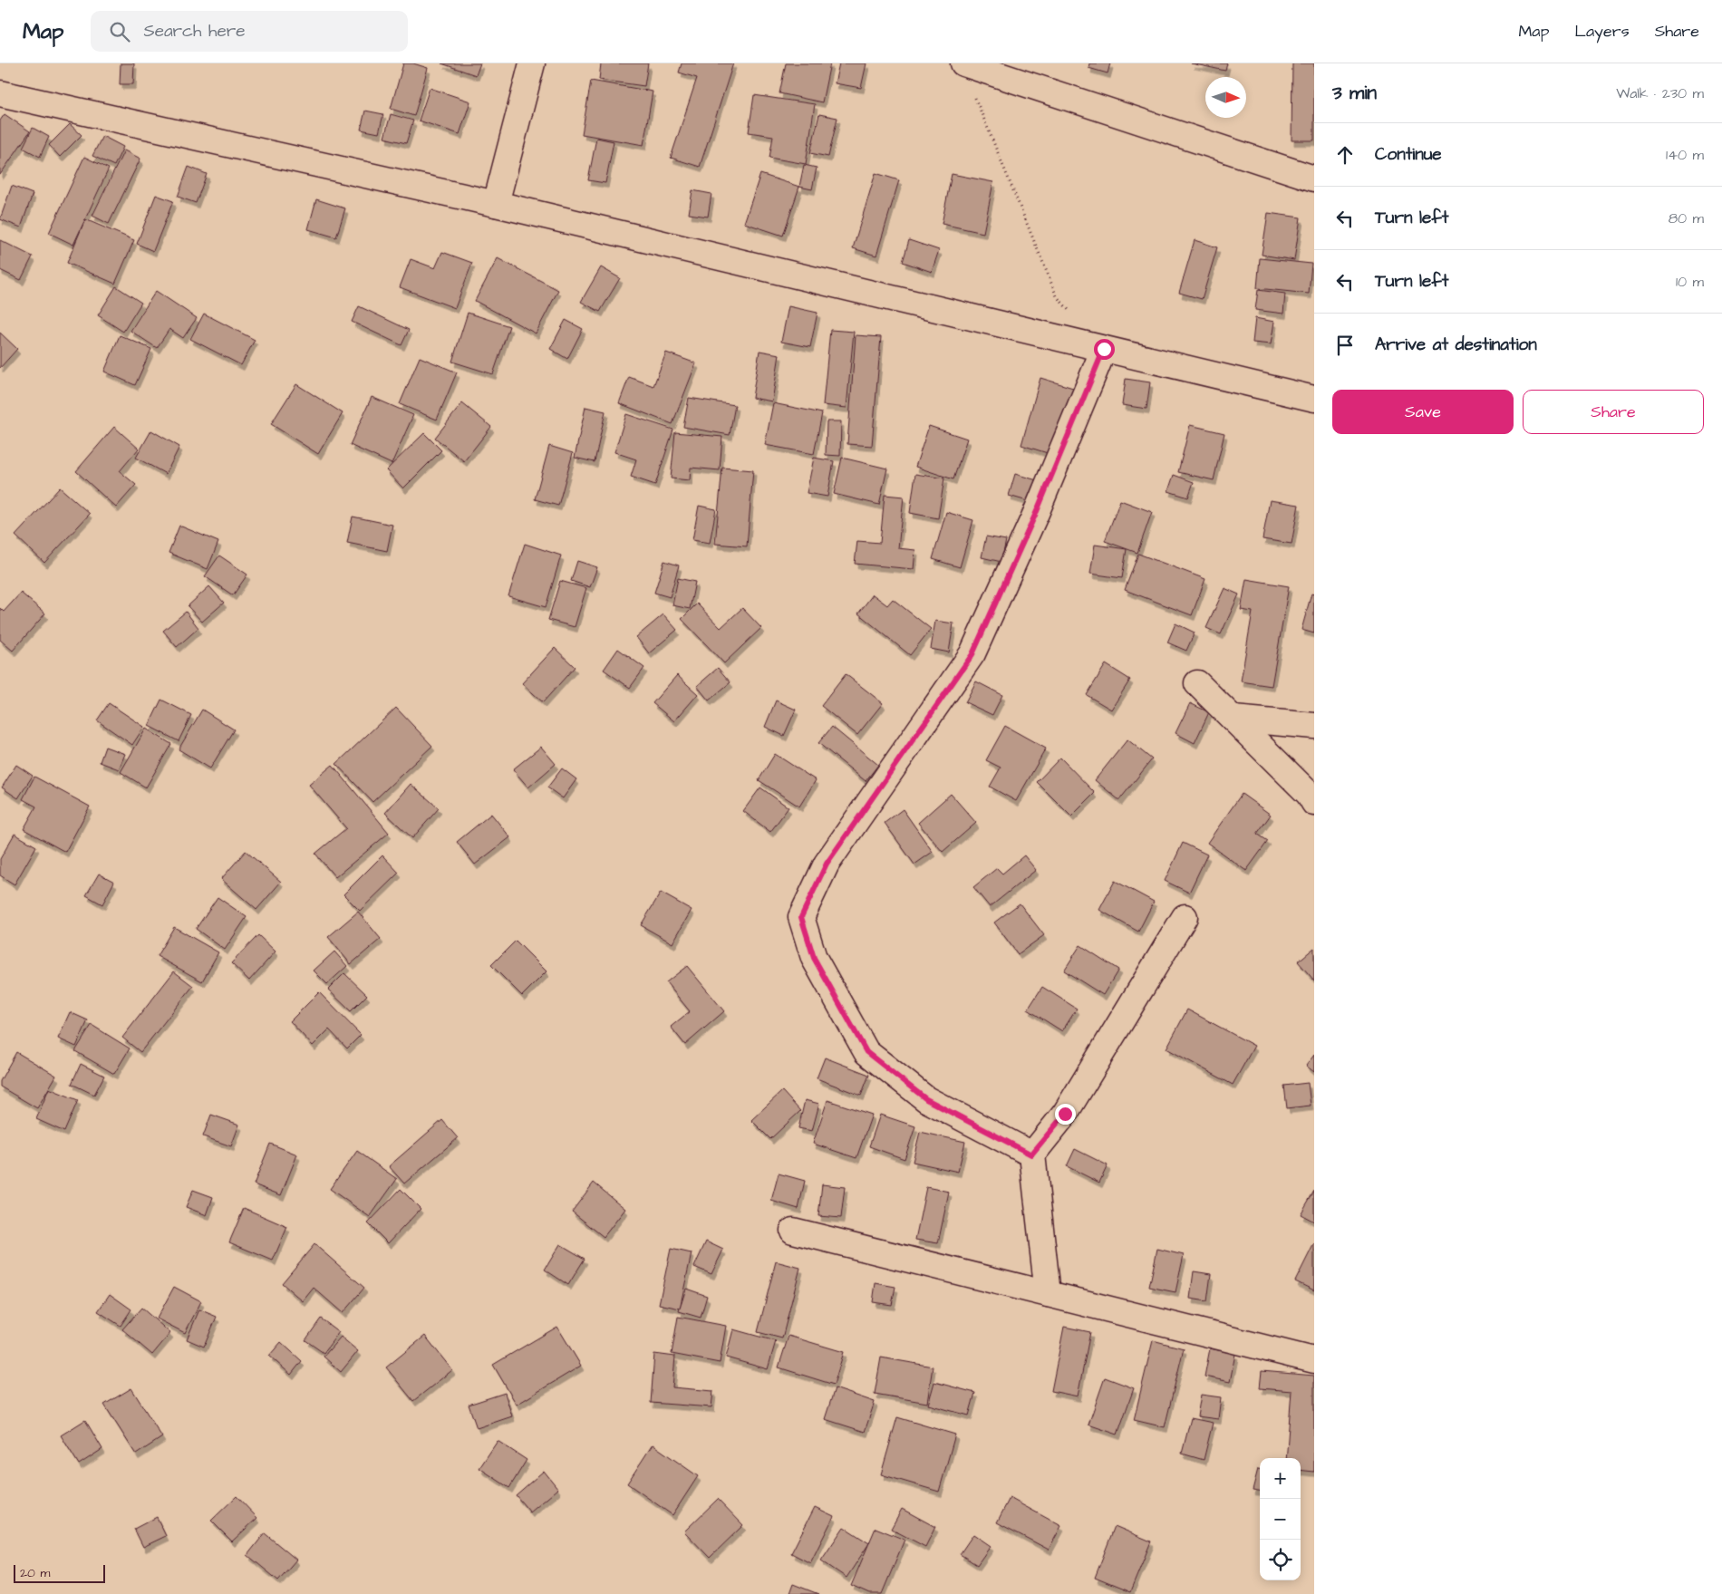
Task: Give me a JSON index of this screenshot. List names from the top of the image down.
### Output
{
  "scale_bar": "20 m",
  "north": "right",
  "page": {
    "header": "Map",
    "search": "Search here",
    "nav": ["Map", "Layers", "Share"],
    "heading": ["3 min", "Walk · 230 m"],
    "list": [
      ["Continue", "140 m"],
      ["Turn left", "80 m"],
      ["Turn left", "10 m"],
      "Arrive at destination"
    ],
    "buttons": ["Save", "Share"],
    "map_buttons": ["+", "−"],
    "scale": "20 m"
  }
}
